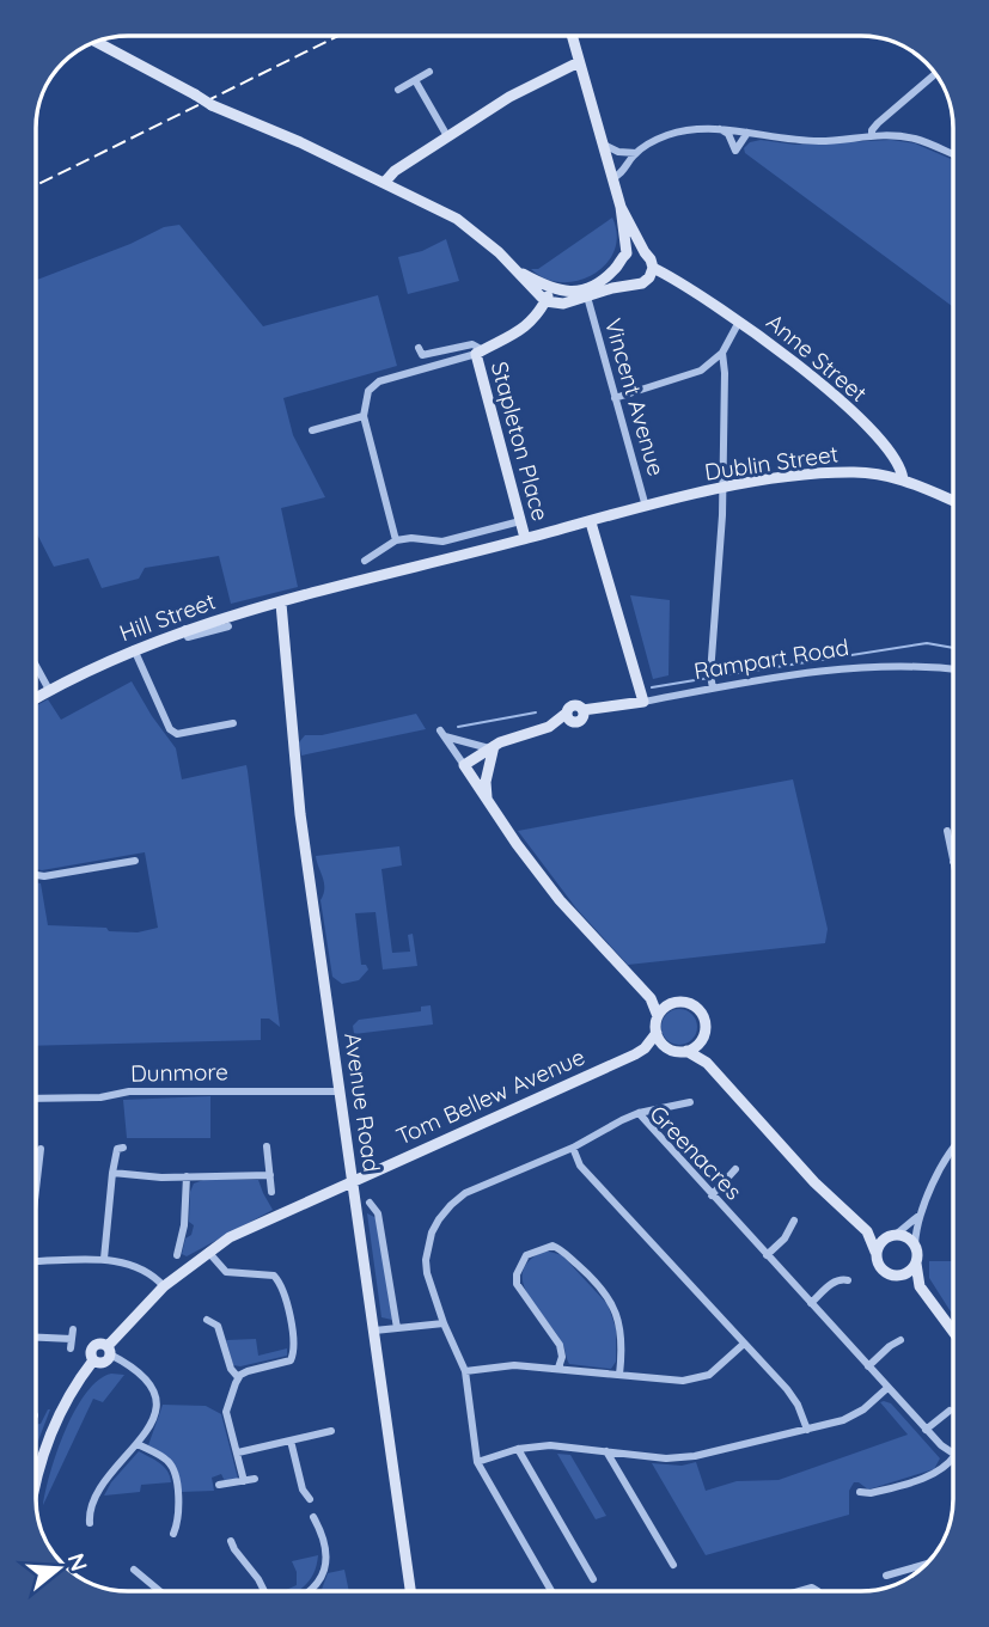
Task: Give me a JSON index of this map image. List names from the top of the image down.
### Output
{
  "streets": {
    "street": [
      "Anne Street",
      "Vincent Avenue",
      "Stapleton Place",
      "Dublin Street",
      "Hill Street",
      "Rampart Road",
      "Dunmore",
      "Tom Bellew Avenue",
      "Avenue Road",
      "Greenacres"
    ]
  },
  "crossings": [
    ["Anne Street", "Dublin Street"],
    ["Vincent Avenue", "Dublin Street"],
    ["Stapleton Place", "Hill Street"],
    ["Hill Street", "Avenue Road"],
    ["Dunmore", "Avenue Road"],
    ["Tom Bellew Avenue", "Avenue Road"]
  ],
  "north": "right"
}
